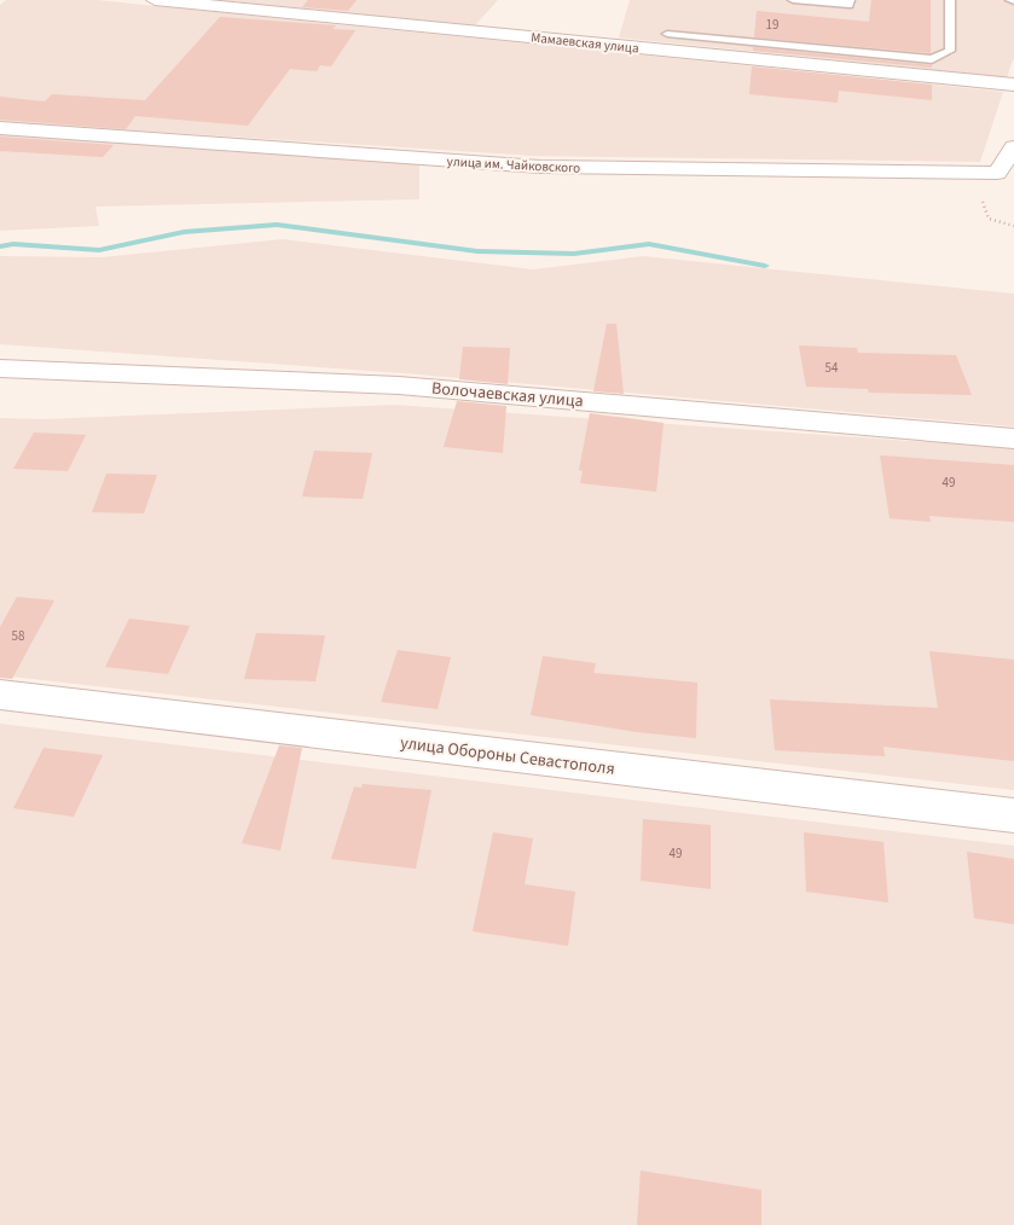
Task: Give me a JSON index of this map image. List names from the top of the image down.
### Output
{
  "streets": {
    "street": [
      "Мамаевская улица",
      "улица им. Чайковского",
      "Волочаевская улица",
      "улица Обороны Севастополя"
    ]
  },
  "house_numbers": [
    "19",
    "54",
    "49",
    "58",
    "49"
  ]
}
